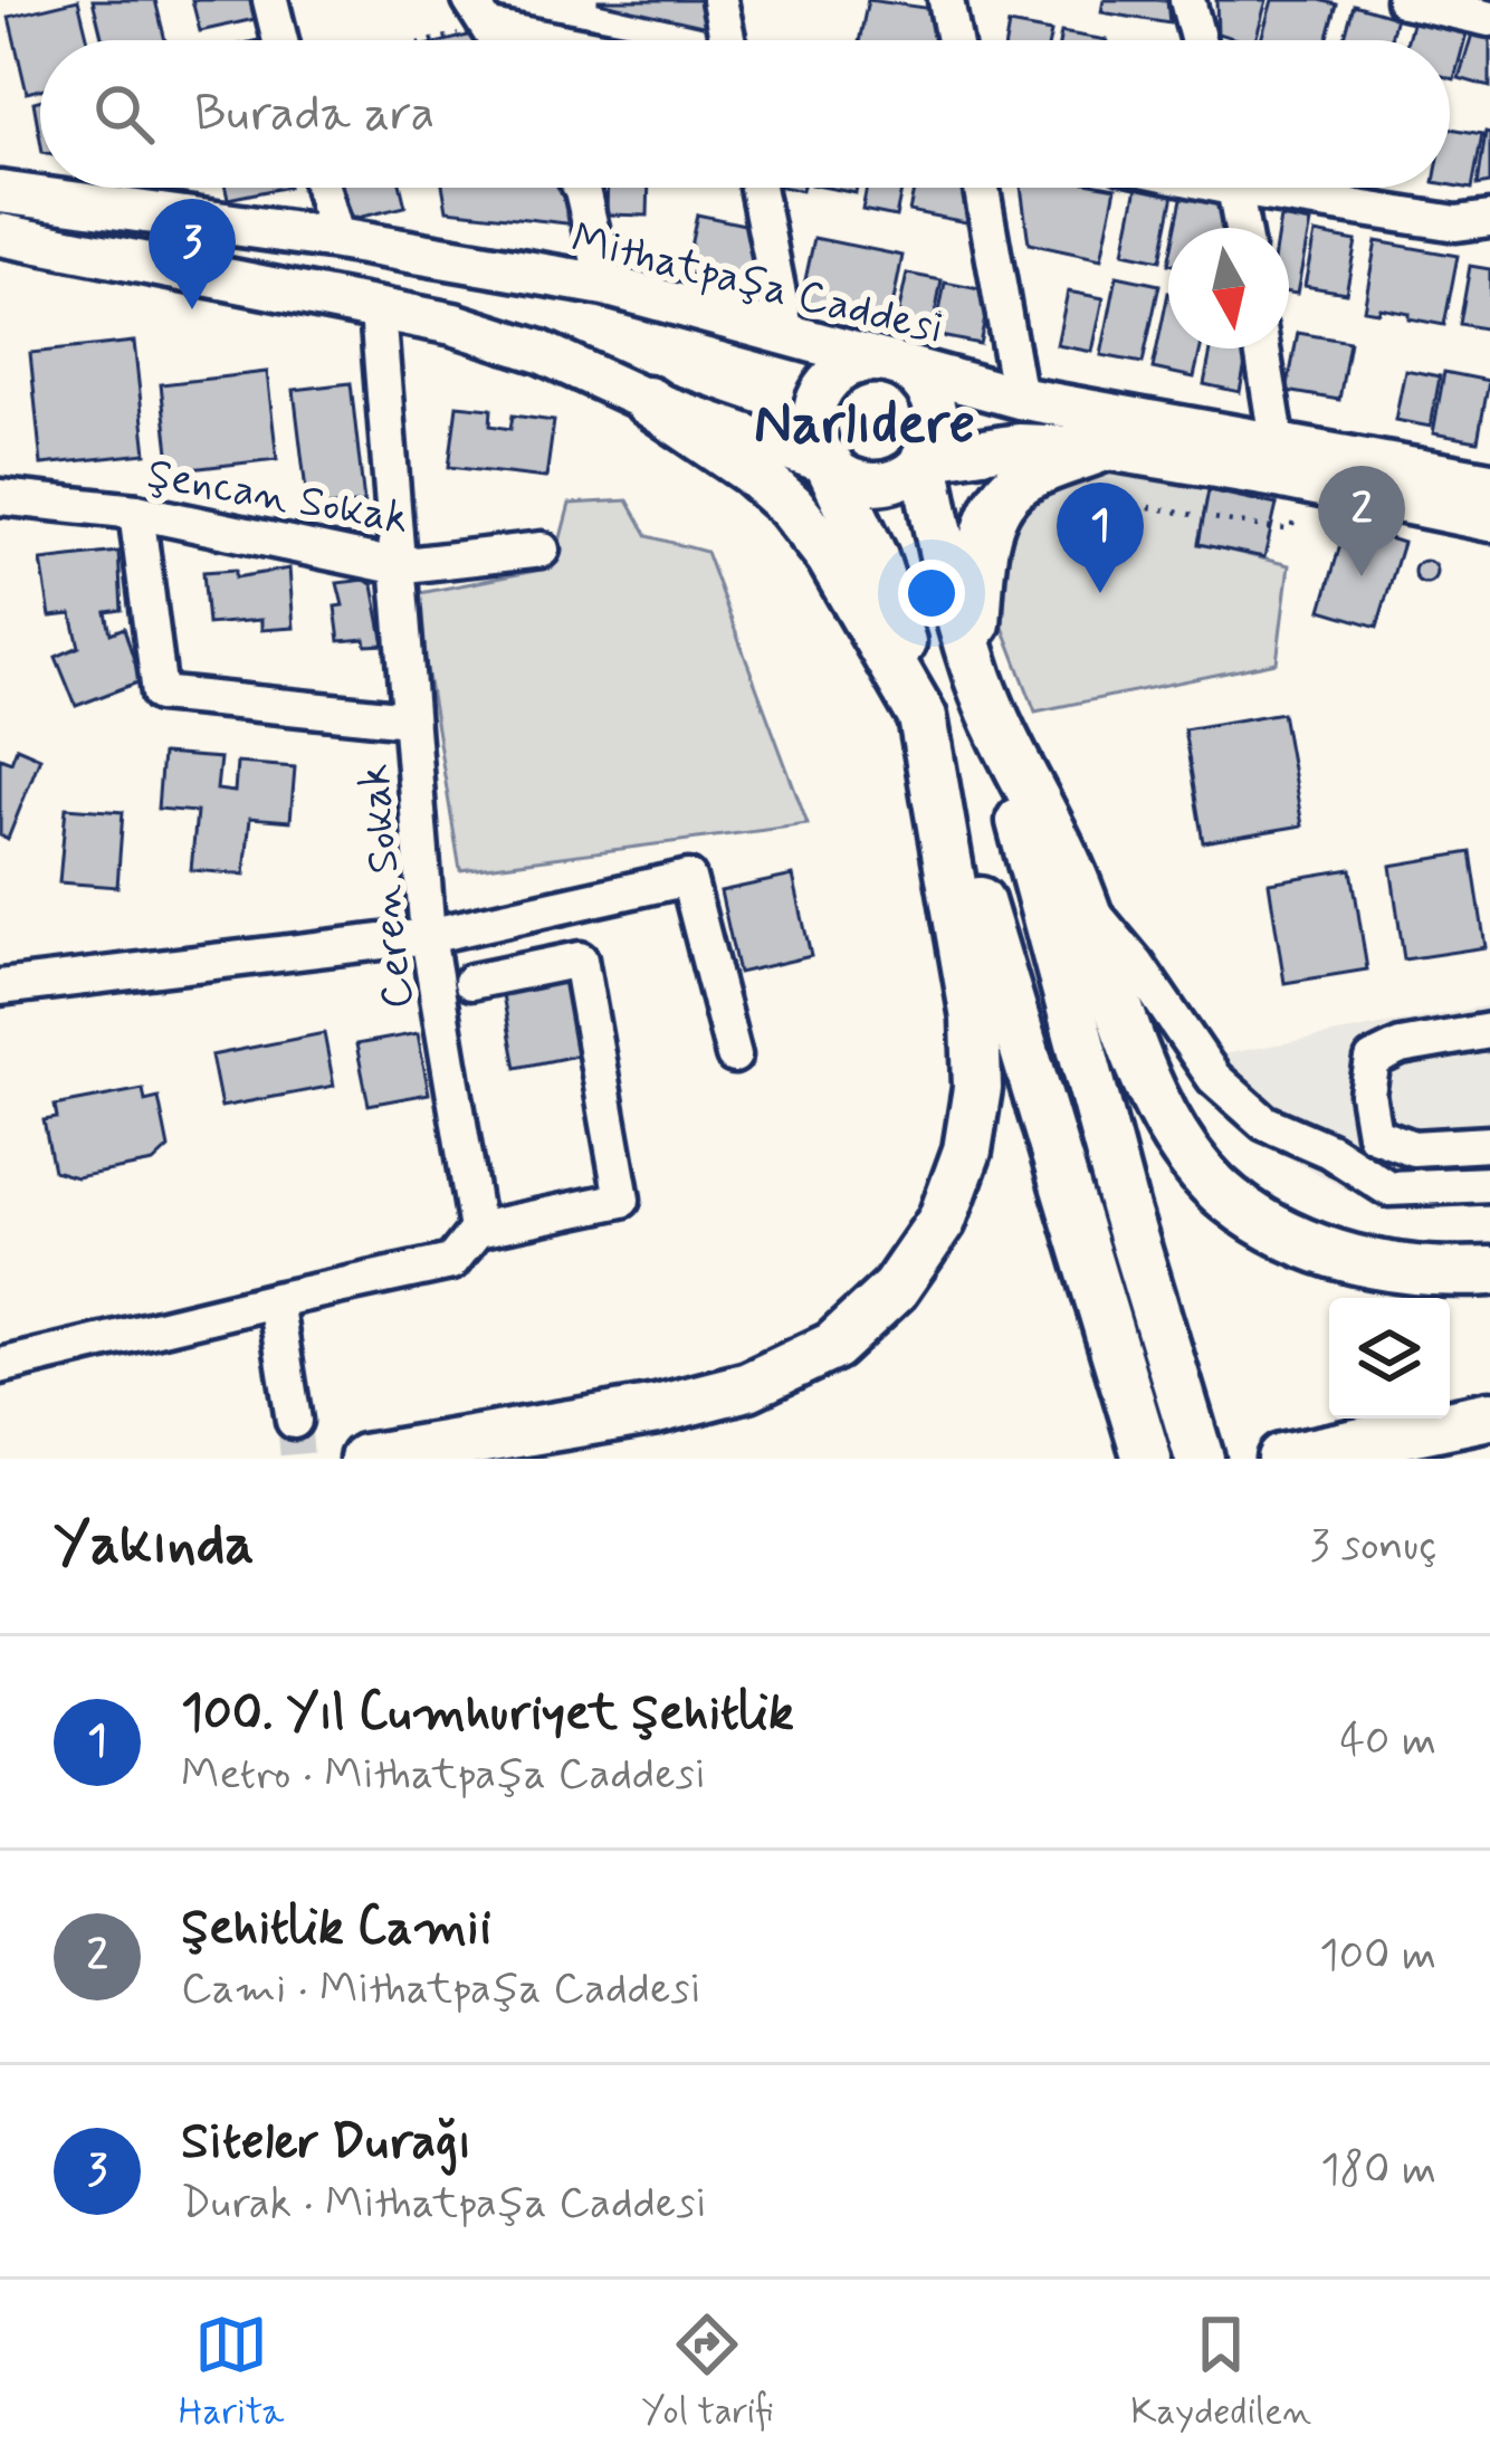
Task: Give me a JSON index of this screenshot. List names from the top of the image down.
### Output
{
  "streets": {
    "main road": ["Mithatpaşa Caddesi"],
    "street": ["Şencan Sokak", "Ceren Sokak"]
  },
  "crossings": [
    ["Şencan Sokak", "Ceren Sokak"]
  ],
  "districts": ["Narlıdere"],
  "north": "bottom",
  "page": {
    "search": "Burada ara",
    "pins": ["3", "2", "1"],
    "heading": ["Yakında", "3 sonuç"],
    "list": [
      {
        "mark": "1",
        "name": "100. Yıl Cumhuriyet Şehitlik",
        "note": "Metro · Mithatpaşa Caddesi",
        "value": "40 m"
      },
      {
        "mark": "2",
        "name": "Şehitlik Camii",
        "note": "Cami · Mithatpaşa Caddesi",
        "value": "100 m"
      },
      {
        "mark": "3",
        "name": "Siteler Durağı",
        "note": "Durak · Mithatpaşa Caddesi",
        "value": "180 m"
      }
    ],
    "nav": ["Harita", "Yol tarifi", "Kaydedilen"]
  }
}
